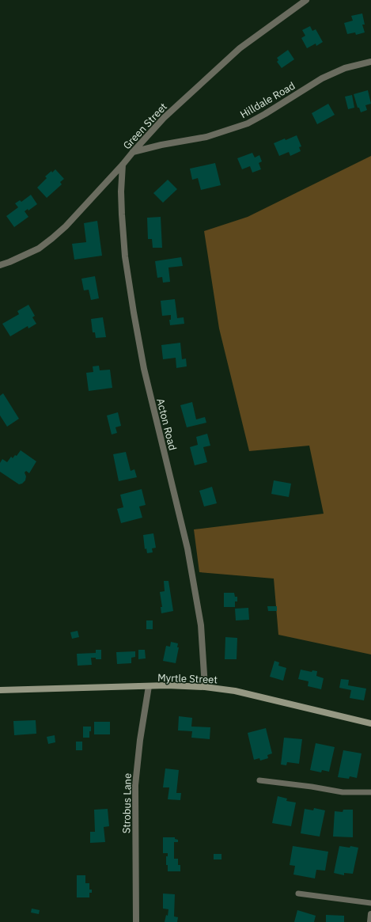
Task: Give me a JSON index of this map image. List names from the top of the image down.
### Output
{
  "streets": {
    "street": [
      "Hilldale Road",
      "Green Street",
      "Acton Road",
      "Myrtle Street",
      "Strobus Lane"
    ]
  },
  "crossings": [
    ["Hilldale Road", "Green Street"],
    ["Green Street", "Acton Road"],
    ["Acton Road", "Myrtle Street"],
    ["Myrtle Street", "Strobus Lane"]
  ]
}
